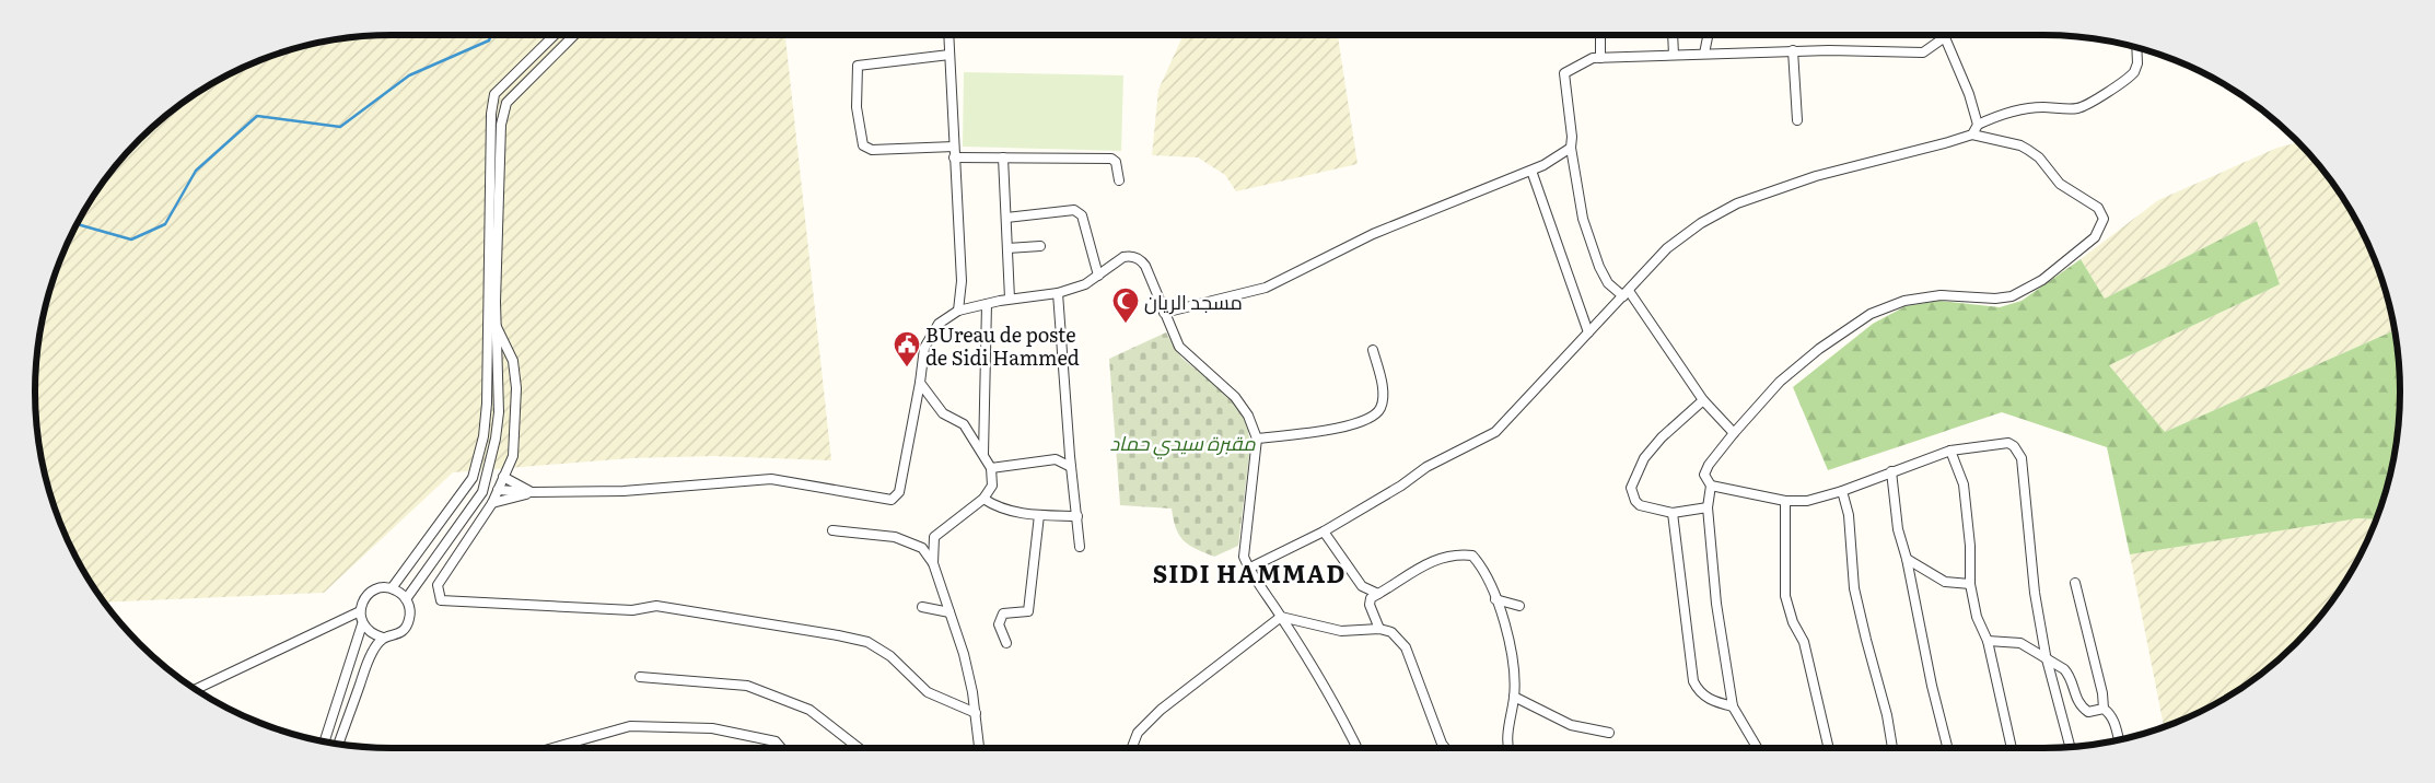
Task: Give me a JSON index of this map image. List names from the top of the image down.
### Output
{
  "districts": ["SIDI HAMMAD"],
  "parks": ["مقبرة سيدي حماد"],
  "places": {
    "mosque": ["مسجد الريان"],
    "public building": ["BUreau de poste de Sidi Hammed"]
  }
}
